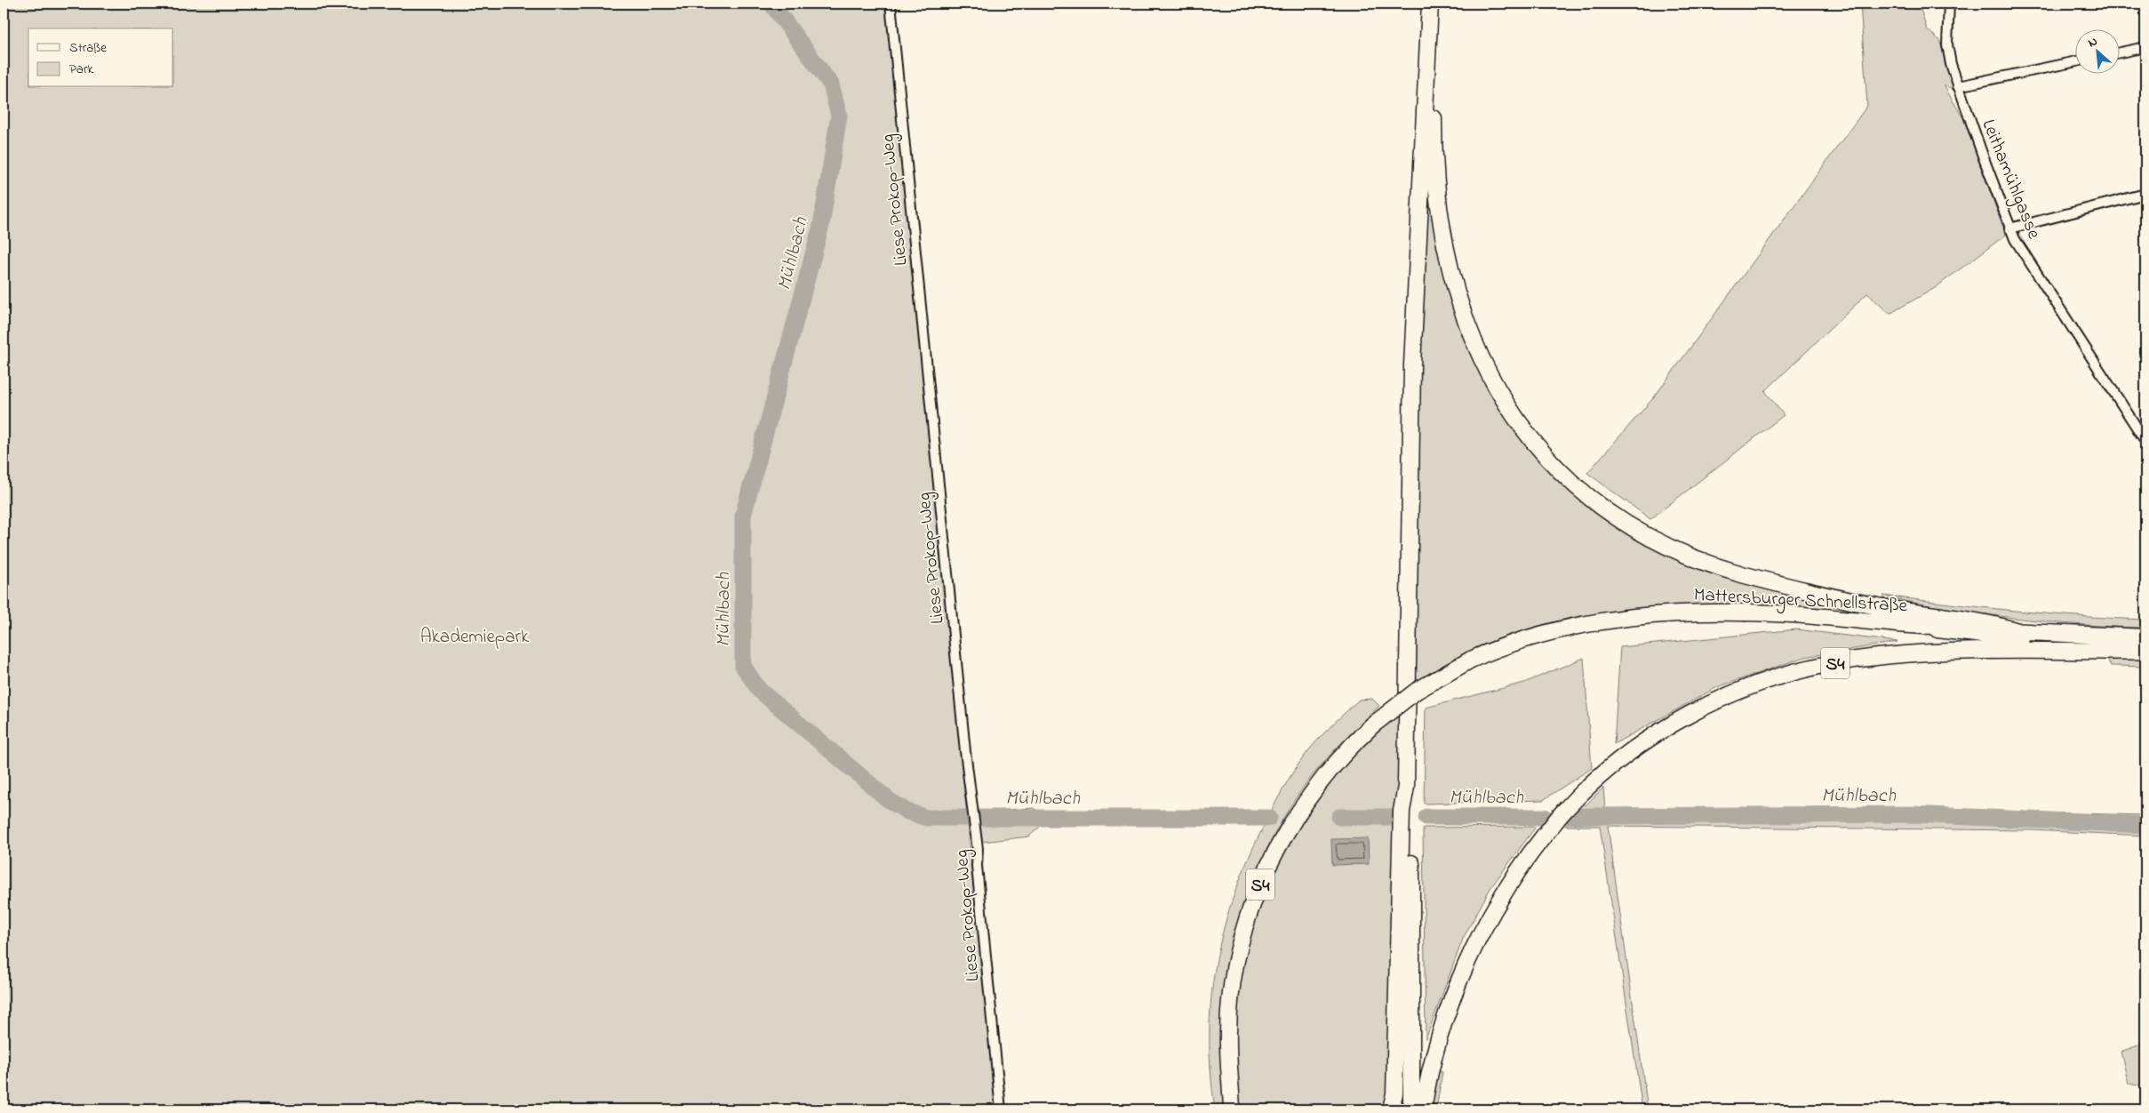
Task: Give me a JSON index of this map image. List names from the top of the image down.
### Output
{
  "streets": {
    "highway": ["Mattersburger Schnellstraße", "S4"],
    "street": ["Leithamühlgasse", "Liese Prokop-Weg"]
  },
  "water": ["Mühlbach"],
  "parks": ["Akademiepark"],
  "legend": ["Straße", "Park"],
  "north": "top left"
}
